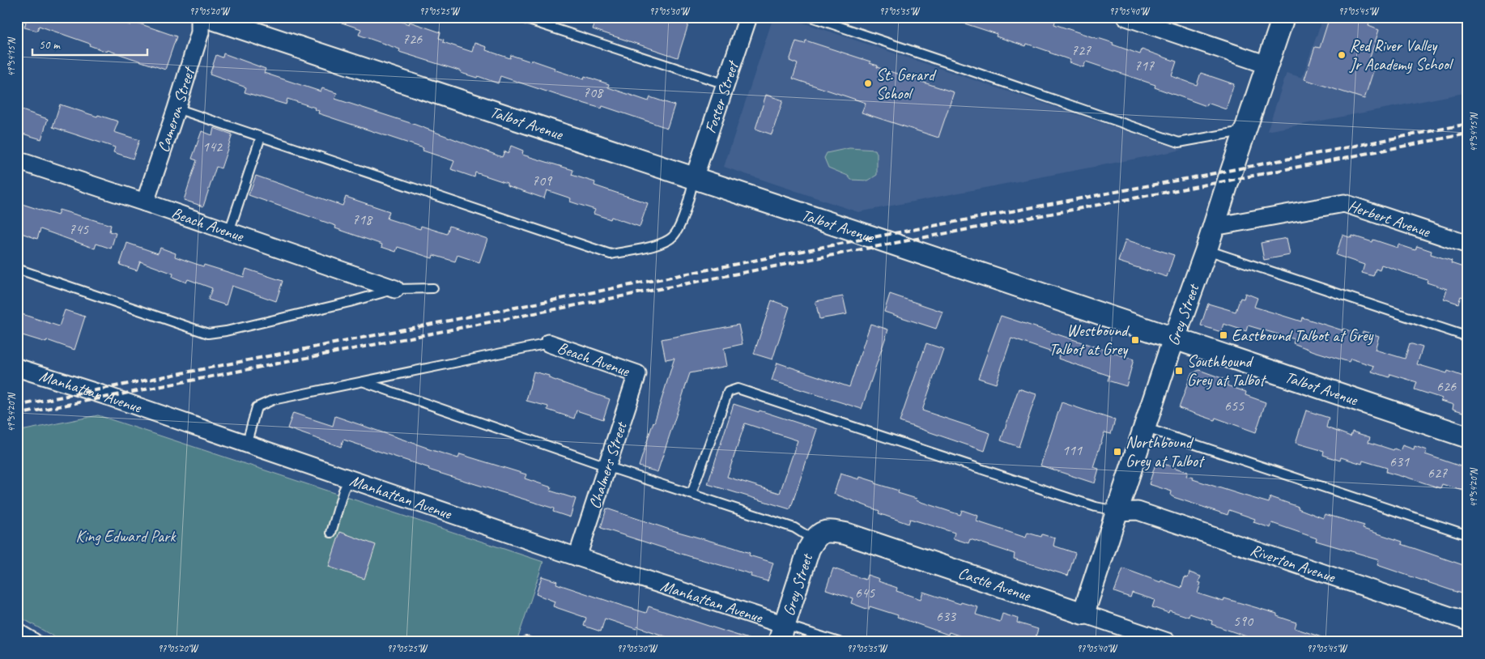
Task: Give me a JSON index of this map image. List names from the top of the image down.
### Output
{
  "streets": {
    "street": [
      "Foster Street",
      "Cameron Street",
      "Talbot Avenue",
      "Herbert Avenue",
      "Beach Avenue",
      "Grey Street",
      "Manhattan Avenue",
      "Chalmers Street",
      "Riverton Avenue",
      "Castle Avenue"
    ]
  },
  "crossings": [
    ["Foster Street", "Talbot Avenue"],
    ["Cameron Street", "Beach Avenue"],
    ["Talbot Avenue", "Grey Street"],
    ["Herbert Avenue", "Grey Street"],
    ["Beach Avenue", "Chalmers Street"],
    ["Grey Street", "Manhattan Avenue"],
    ["Grey Street", "Riverton Avenue"],
    ["Grey Street", "Castle Avenue"],
    ["Manhattan Avenue", "Chalmers Street"]
  ],
  "parks": ["King Edward Park"],
  "places": {
    "other": ["Red River Valley Jr Academy School", "St. Gerard School"],
    "transit": [
      "Eastbound Talbot at Grey",
      "Westbound Talbot at Grey",
      "Southbound Grey at Talbot",
      "Northbound Grey at Talbot"
    ]
  },
  "house_numbers": [
    "726",
    "727",
    "717",
    "708",
    "142",
    "709",
    "718",
    "745",
    "626",
    "655",
    "111",
    "631",
    "627",
    "645",
    "633",
    "590"
  ],
  "scale_bar": "50 m",
  "coordinates": [
    "97°05'20\"W",
    "97°05'25\"W",
    "97°05'30\"W",
    "97°05'35\"W",
    "97°05'40\"W",
    "97°05'45\"W",
    "49°54'15\"N",
    "49°54'20\"N"
  ]
}
